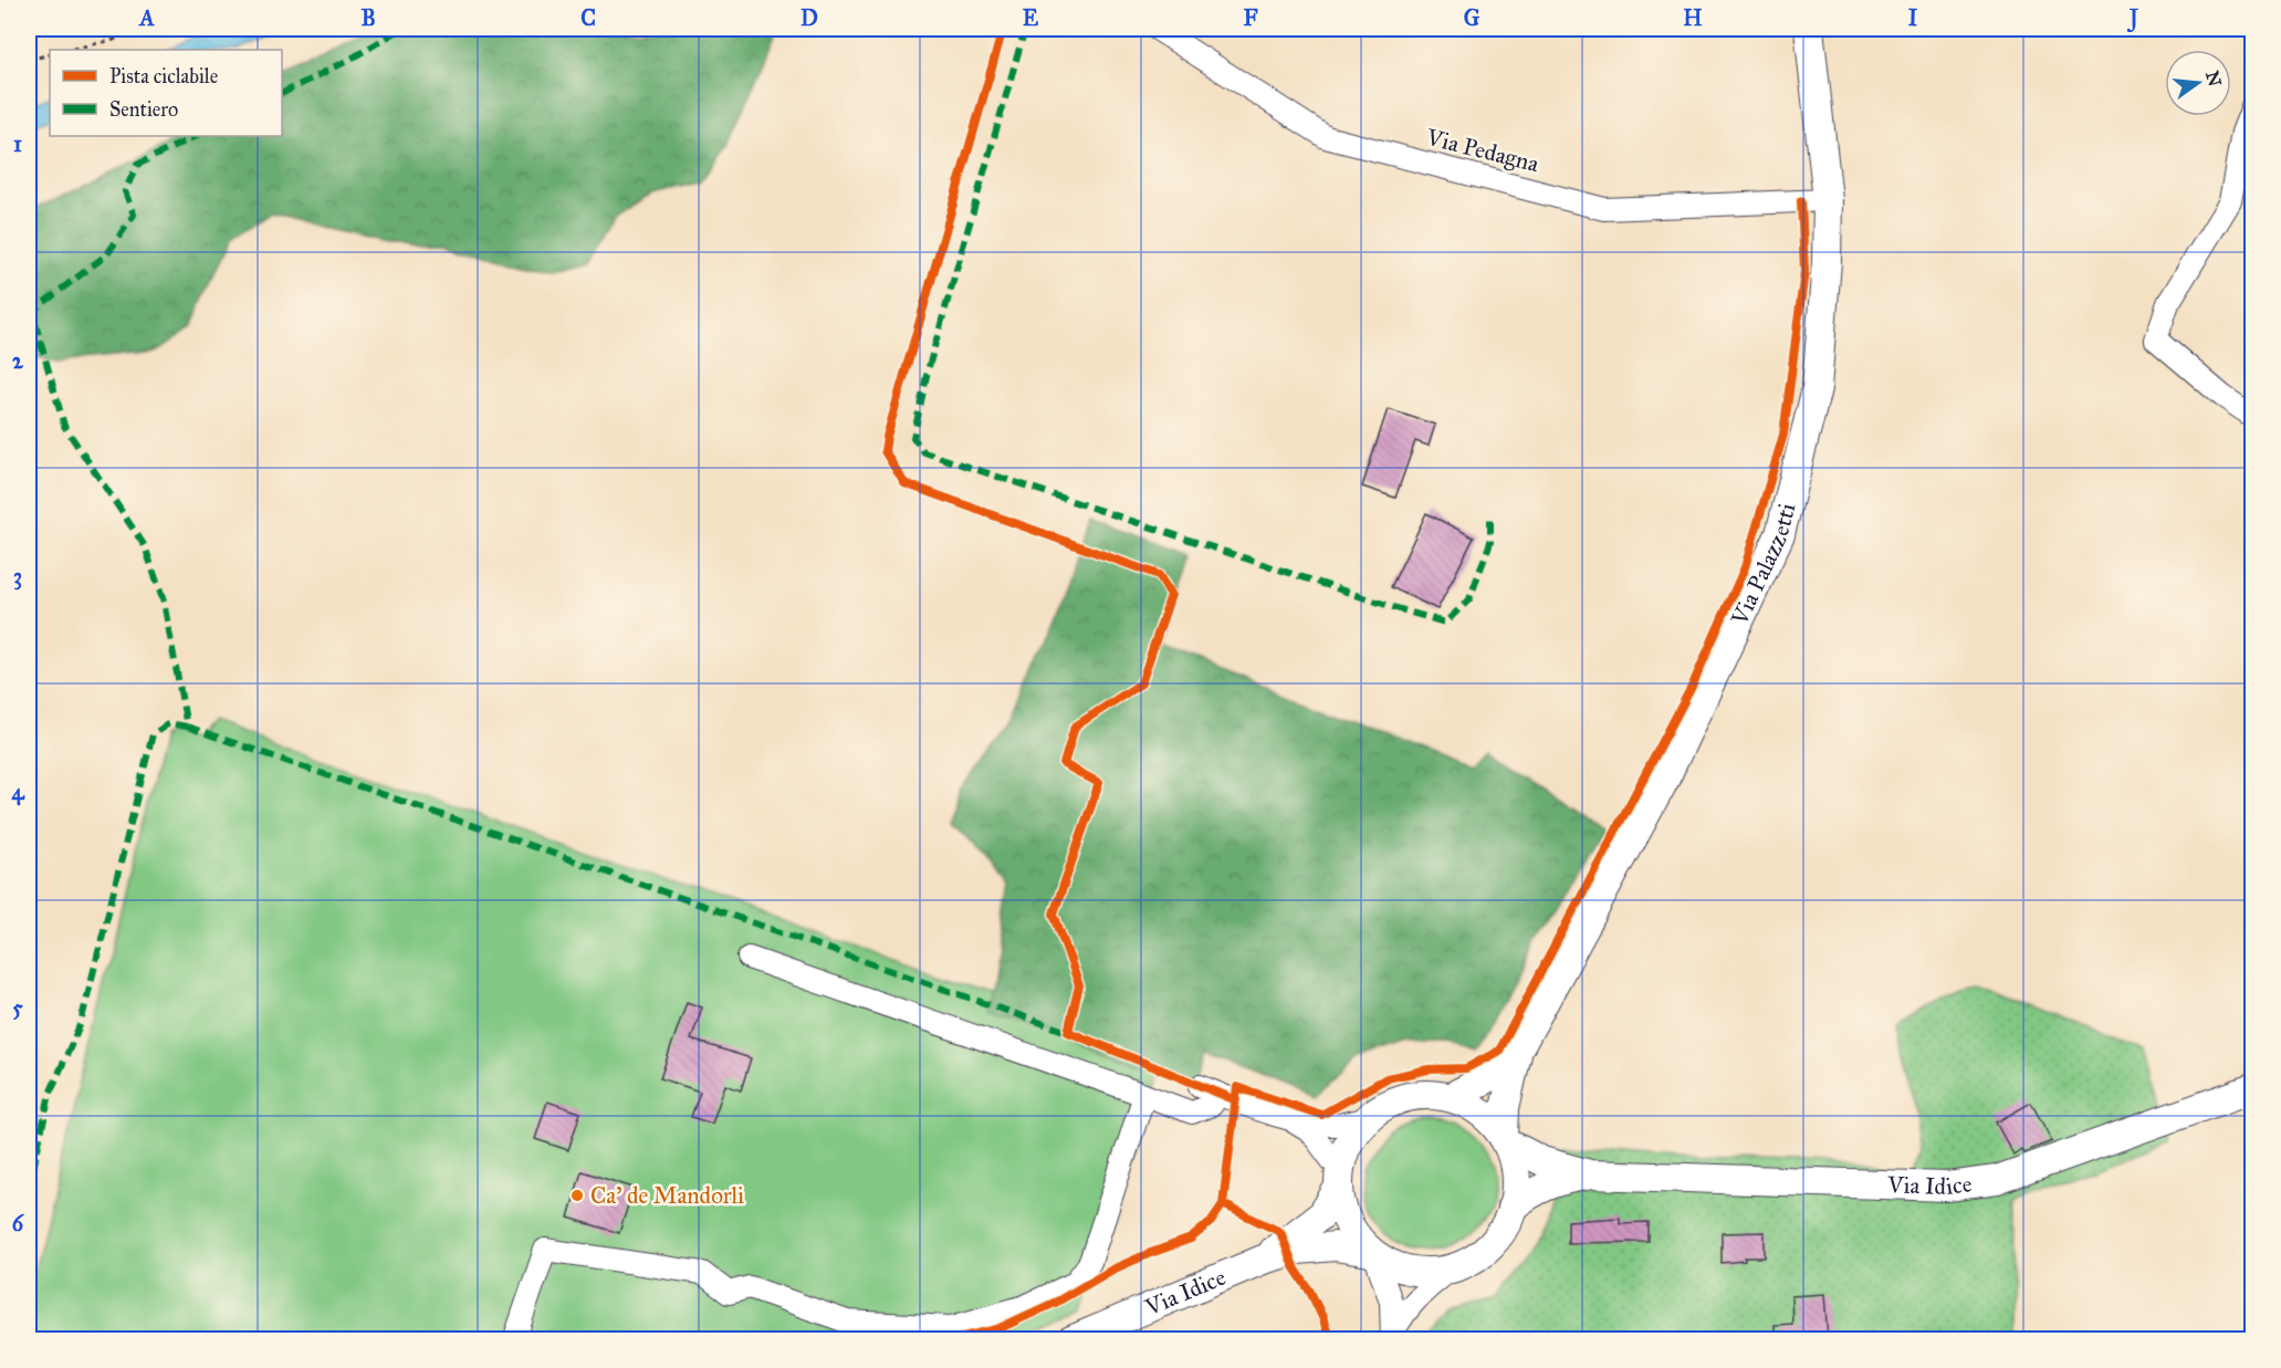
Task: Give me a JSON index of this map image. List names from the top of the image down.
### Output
{
  "streets": {
    "main road": ["Via Palazzetti", "Via Idice"],
    "street": ["Via Pedagna"]
  },
  "crossings": [
    ["Via Pedagna", "Via Palazzetti"],
    ["Via Palazzetti", "Via Idice"]
  ],
  "places": ["Ca' de Mandorli"],
  "legend": ["Pista ciclabile", "Sentiero"],
  "north": "right",
  "grid": {
    "columns": [
      "A",
      "B",
      "C",
      "D",
      "E",
      "F",
      "G",
      "H",
      "I",
      "J"
    ],
    "rows": [
      "1",
      "2",
      "3",
      "4",
      "5",
      "6"
    ]
  }
}
